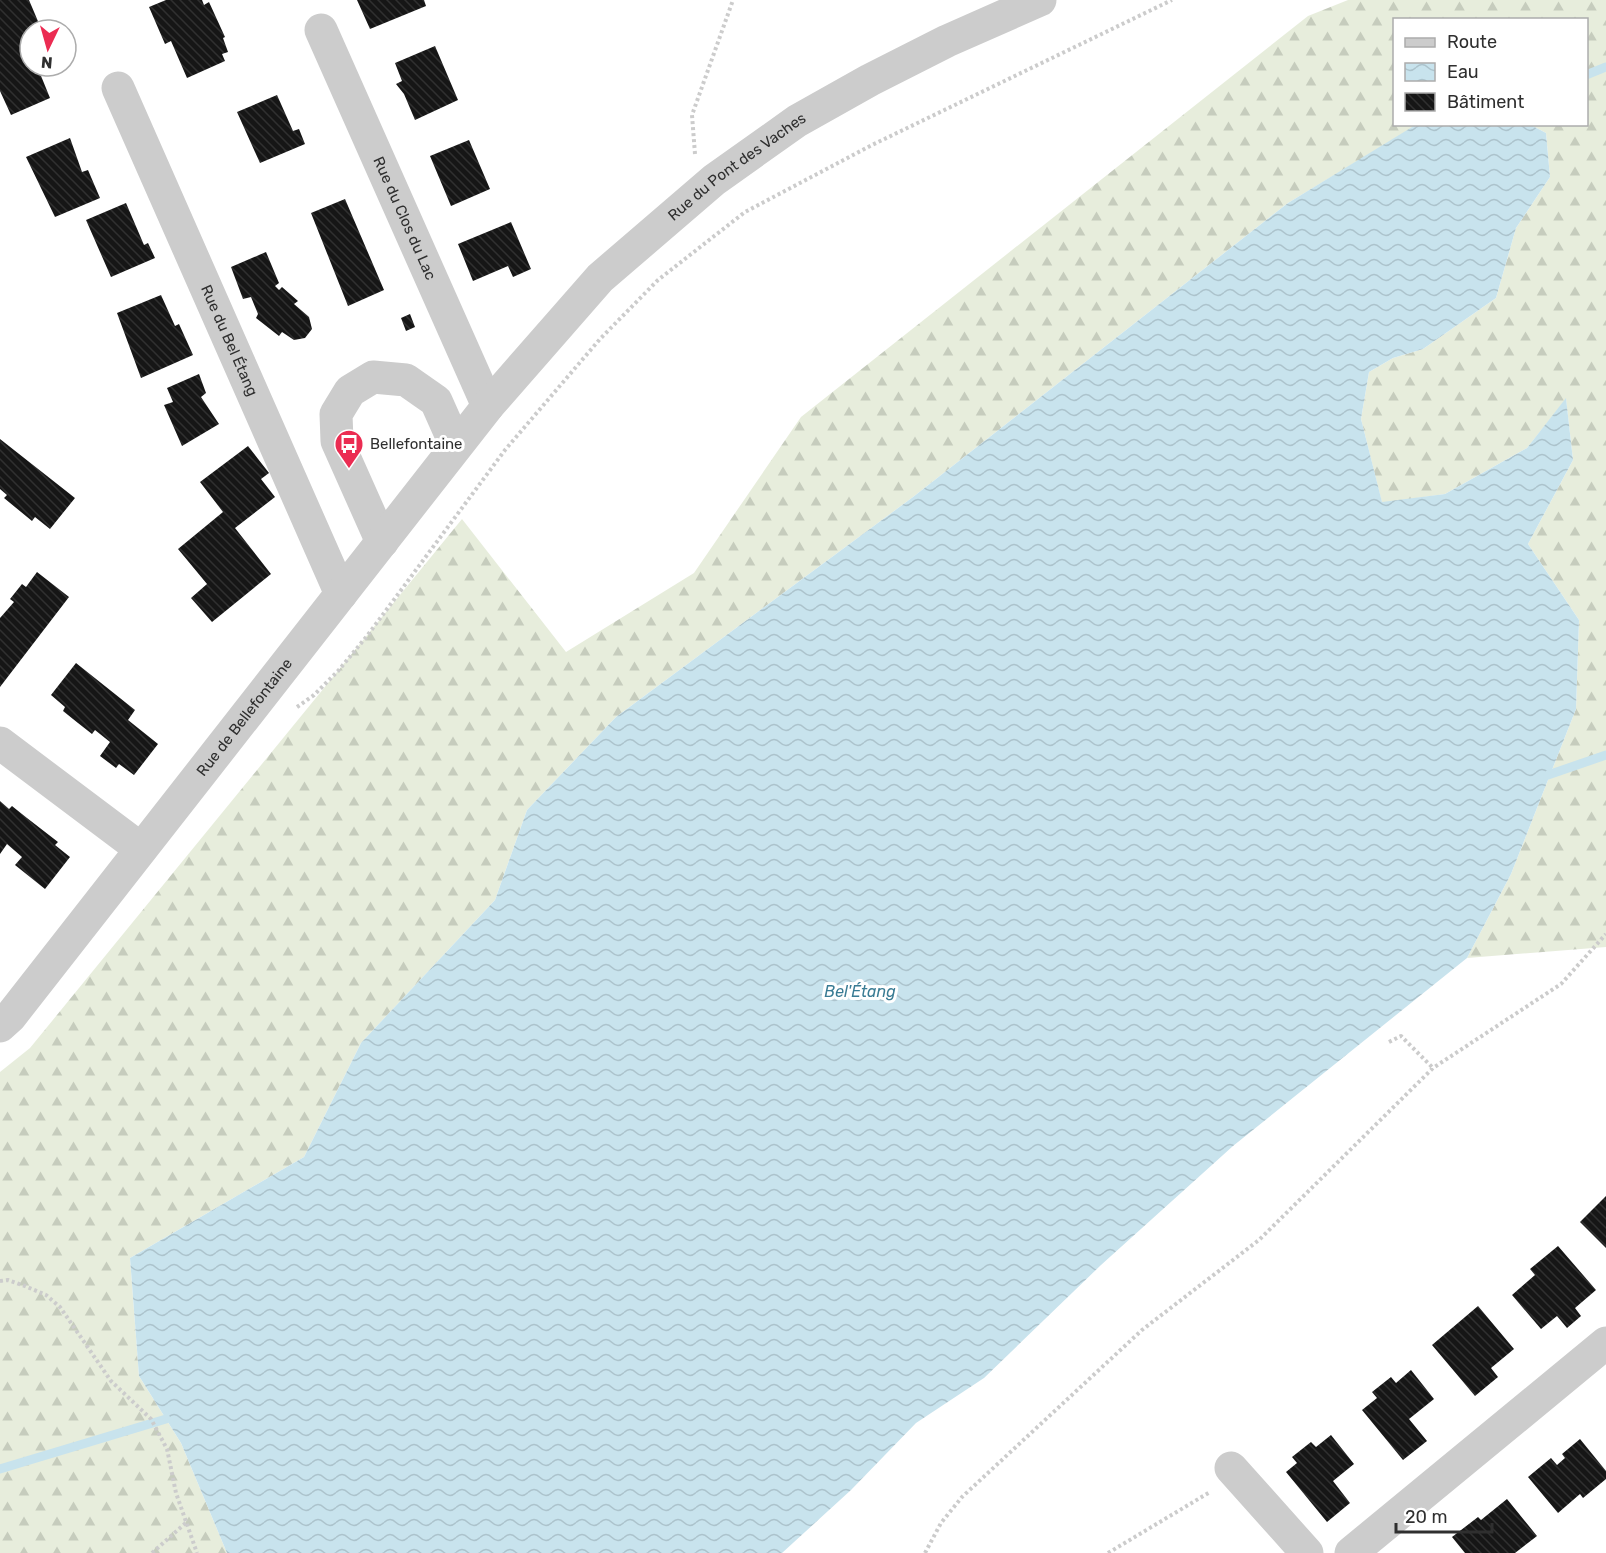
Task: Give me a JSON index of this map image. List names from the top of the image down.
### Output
{
  "streets": {
    "street": [
      "Rue du Pont des Vaches",
      "Rue du Clos du Lac",
      "Rue du Bel Étang",
      "Rue de Bellefontaine"
    ]
  },
  "crossings": [
    ["Rue du Pont des Vaches", "Rue du Clos du Lac"],
    ["Rue du Pont des Vaches", "Rue de Bellefontaine"],
    ["Rue du Clos du Lac", "Rue de Bellefontaine"],
    ["Rue du Bel Étang", "Rue de Bellefontaine"]
  ],
  "water": ["Bel'Étang"],
  "places": {
    "bus stop": ["Bellefontaine"]
  },
  "legend": ["Route", "Eau", "Bâtiment"],
  "scale_bar": "20 m",
  "north": "bottom"
}
